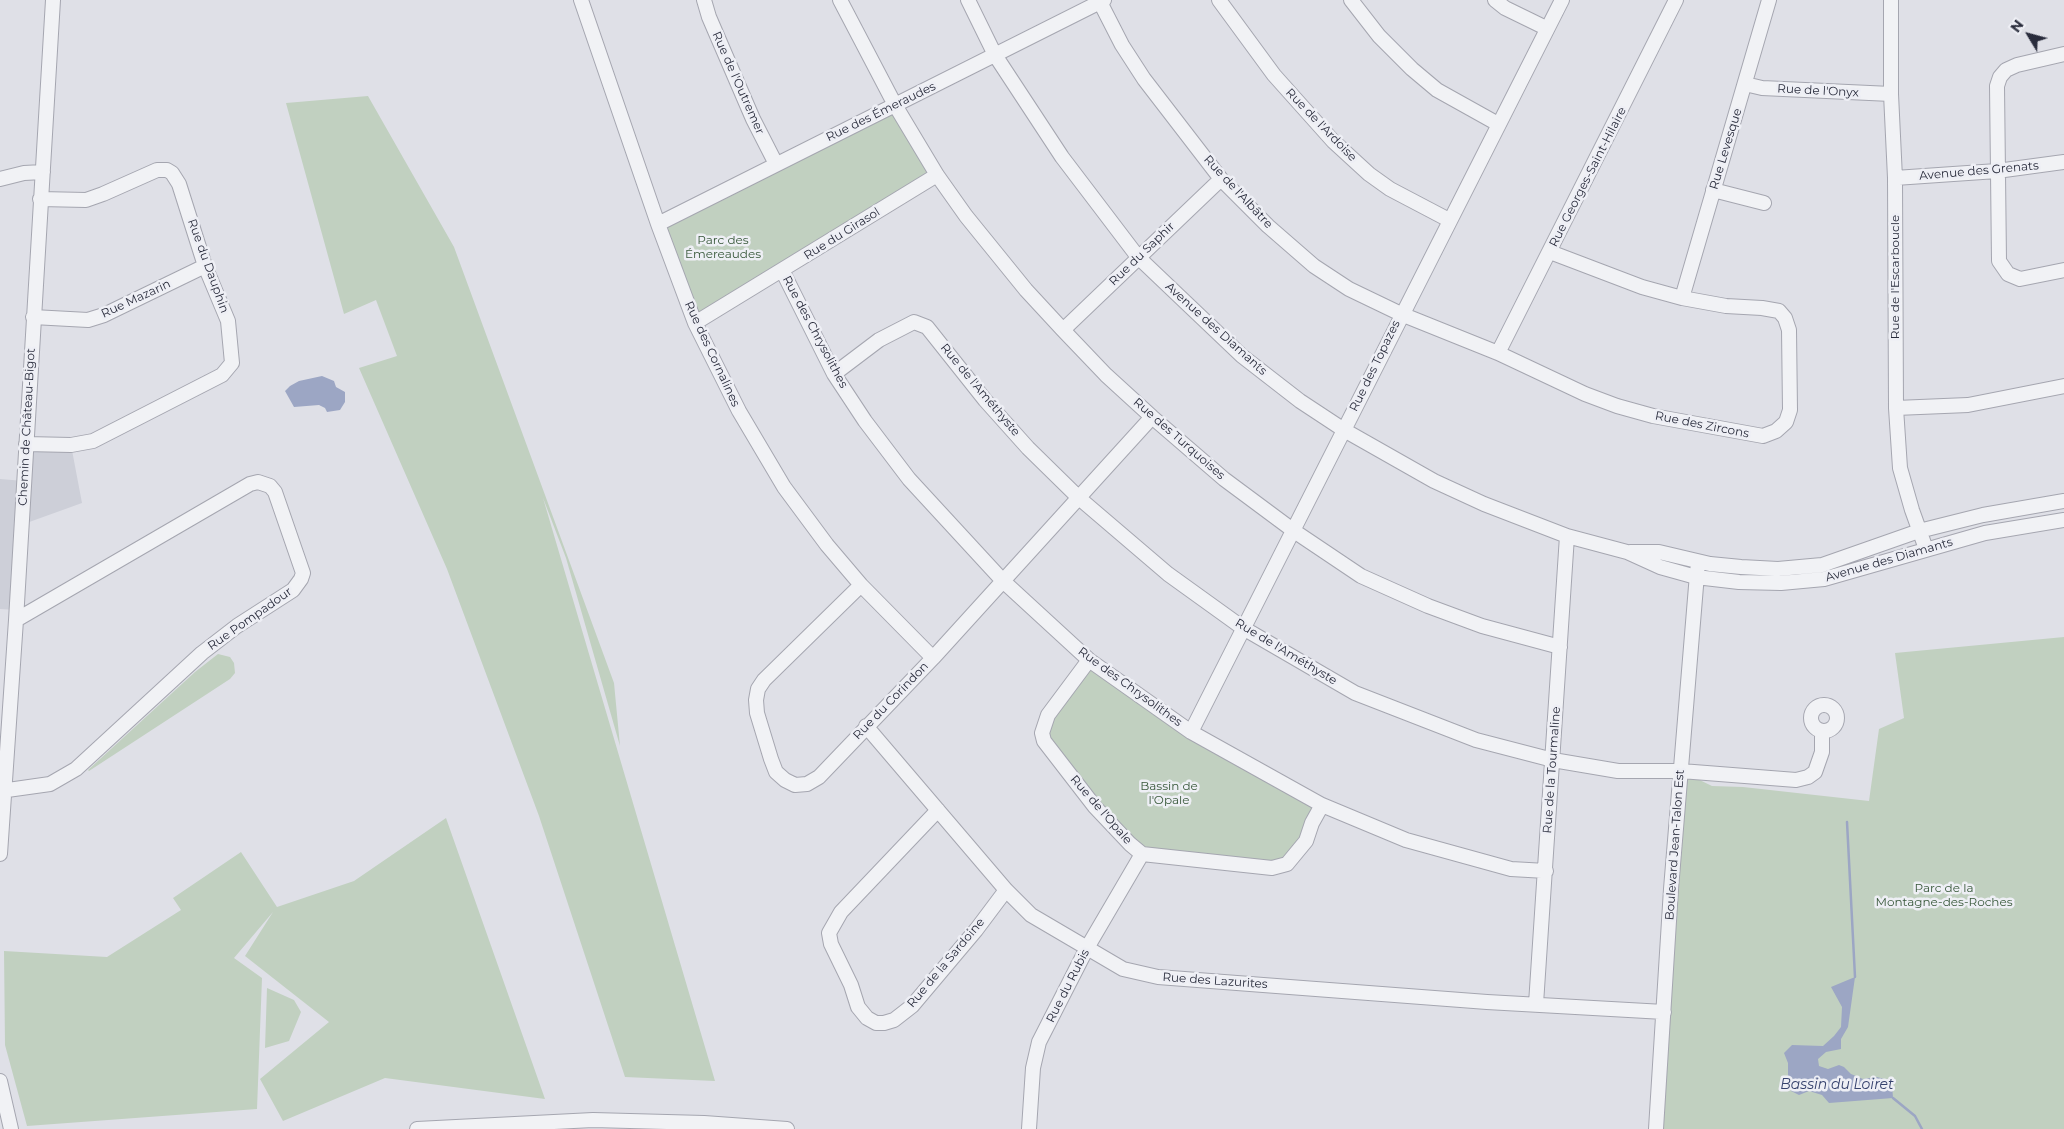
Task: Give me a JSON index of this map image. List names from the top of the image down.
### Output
{
  "streets": {
    "street": [
      "Rue de l'Outremer",
      "Rue de l'Onyx",
      "Rue des Émeraudes",
      "Rue de l'Ardoise",
      "Rue Levesque",
      "Avenue des Grenats",
      "Rue Georges-Saint-Hilaire",
      "Rue de l'Albâtre",
      "Rue du Girasol",
      "Rue du Saphir",
      "Rue du Dauphin",
      "Rue de l'Escarboucle",
      "Rue Mazarin",
      "Avenue des Diamants",
      "Rue des Chrysolithes",
      "Rue des Cornalines",
      "Rue des Topazes",
      "Rue de l'Améthyste",
      "Rue des Zircons",
      "Chemin de Château-Bigot",
      "Rue des Turquoises",
      "Rue Pompadour",
      "Rue du Corindon",
      "Rue de la Tourmaline",
      "Rue de l'Opale",
      "Boulevard Jean-Talon Est",
      "Rue de la Sardoine",
      "Rue des Lazurites",
      "Rue du Rubis"
    ]
  },
  "crossings": [
    ["Rue de l'Outremer", "Rue des Émeraudes"],
    ["Rue de l'Onyx", "Rue Levesque"],
    ["Rue de l'Onyx", "Rue de l'Escarboucle"],
    ["Rue des Émeraudes", "Rue de l'Albâtre"],
    ["Rue des Émeraudes", "Avenue des Diamants"],
    ["Rue des Émeraudes", "Rue des Cornalines"],
    ["Rue des Émeraudes", "Rue des Turquoises"],
    ["Rue de l'Ardoise", "Rue des Topazes"],
    ["Rue Levesque", "Rue des Zircons"],
    ["Avenue des Grenats", "Rue de l'Escarboucle"],
    ["Rue Georges-Saint-Hilaire", "Rue des Zircons"],
    ["Rue de l'Albâtre", "Rue du Saphir"],
    ["Rue de l'Albâtre", "Rue des Topazes"],
    ["Rue de l'Albâtre", "Rue des Zircons"],
    ["Rue du Girasol", "Rue des Chrysolithes"],
    ["Rue du Girasol", "Rue des Cornalines"],
    ["Rue du Girasol", "Rue des Turquoises"],
    ["Rue du Saphir", "Avenue des Diamants"],
    ["Rue du Saphir", "Rue des Turquoises"],
    ["Rue du Dauphin", "Rue Mazarin"],
    ["Rue du Dauphin", "Chemin de Château-Bigot"],
    ["Rue de l'Escarboucle", "Avenue des Diamants"],
    ["Rue Mazarin", "Chemin de Château-Bigot"],
    ["Avenue des Diamants", "Rue des Topazes"],
    ["Avenue des Diamants", "Rue de la Tourmaline"],
    ["Avenue des Diamants", "Boulevard Jean-Talon Est"],
    ["Rue des Chrysolithes", "Rue des Topazes"],
    ["Rue des Chrysolithes", "Rue de l'Améthyste"],
    ["Rue des Chrysolithes", "Rue du Corindon"],
    ["Rue des Chrysolithes", "Rue de la Tourmaline"],
    ["Rue des Chrysolithes", "Rue de l'Opale"],
    ["Rue des Cornalines", "Rue du Corindon"],
    ["Rue des Topazes", "Rue de l'Améthyste"],
    ["Rue des Topazes", "Rue des Zircons"],
    ["Rue des Topazes", "Rue des Turquoises"],
    ["Rue de l'Améthyste", "Rue du Corindon"],
    ["Rue de l'Améthyste", "Rue de la Tourmaline"],
    ["Rue de l'Améthyste", "Boulevard Jean-Talon Est"],
    ["Chemin de Château-Bigot", "Rue Pompadour"],
    ["Rue des Turquoises", "Rue du Corindon"],
    ["Rue des Turquoises", "Rue de la Tourmaline"],
    ["Rue du Corindon", "Rue des Lazurites"],
    ["Rue de la Tourmaline", "Rue des Lazurites"],
    ["Rue de l'Opale", "Rue du Rubis"],
    ["Boulevard Jean-Talon Est", "Rue des Lazurites"],
    ["Rue de la Sardoine", "Rue des Lazurites"],
    ["Rue des Lazurites", "Rue du Rubis"]
  ],
  "water": ["Bassin du Loiret"],
  "parks": ["Parc des Émereaudes", "Bassin de l'Opale", "Parc de la Montagne-des-Roches"],
  "north": "top left"
}
